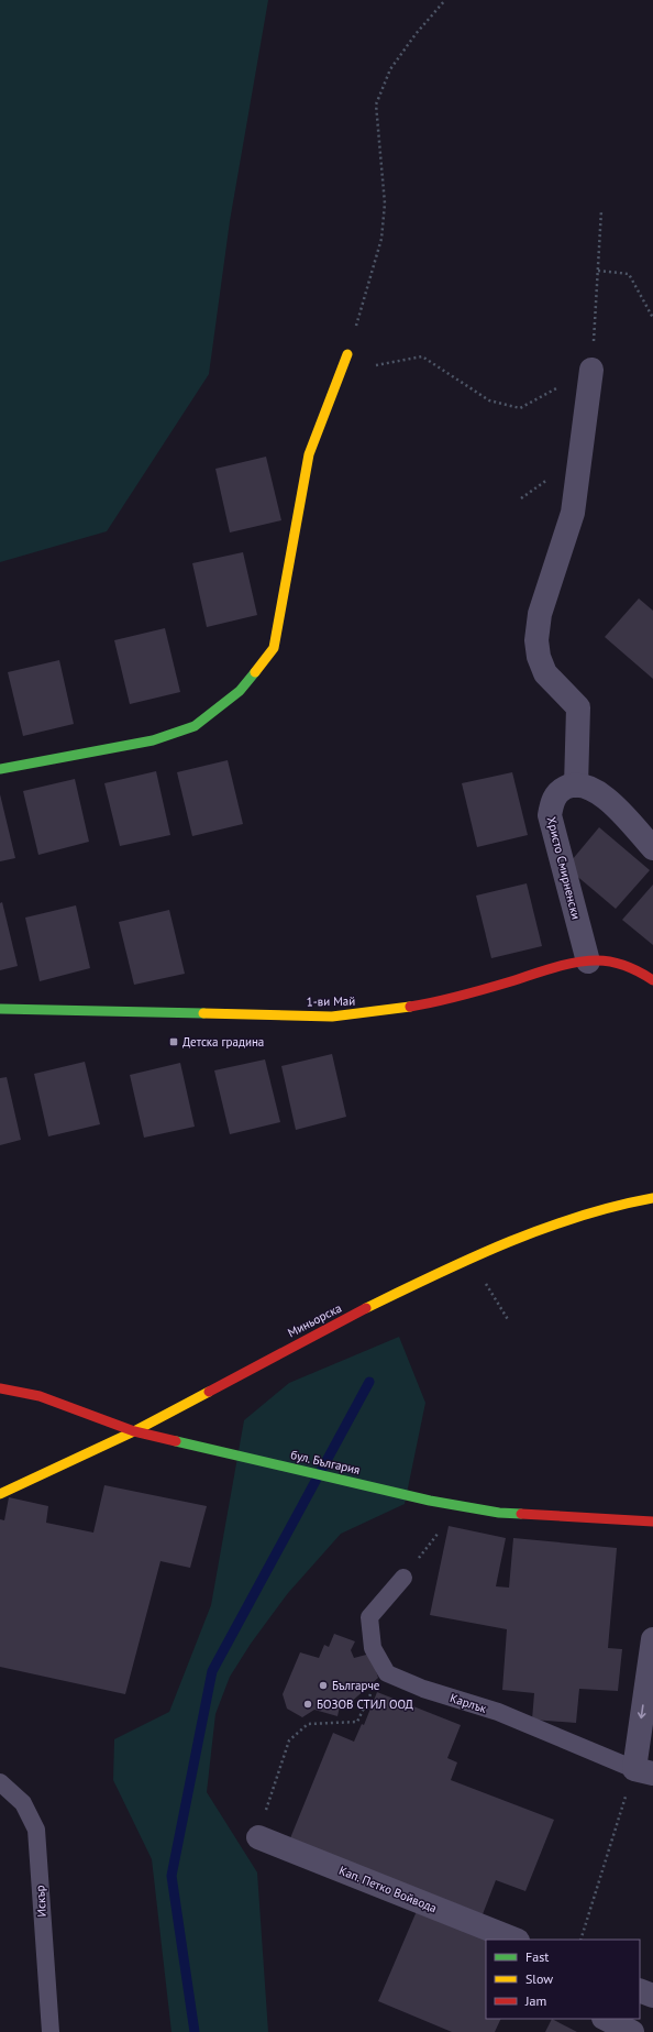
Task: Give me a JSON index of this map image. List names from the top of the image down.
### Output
{
  "streets": {
    "street": [
      "Христо Смирненски",
      "1-ви Май",
      "Миньорска",
      "бул. България",
      "Кап. Петко Войвода"
    ],
    "lane": ["Карлък", "Искър"]
  },
  "crossings": [
    ["Христо Смирненски", "1-ви Май"],
    ["Миньорска", "бул. България"]
  ],
  "places": {
    "transit": ["Детска градина"],
    "other": ["Българче", "БОЗОВ СТИЛ ООД"]
  },
  "legend": ["Fast", "Slow", "Jam"]
}
